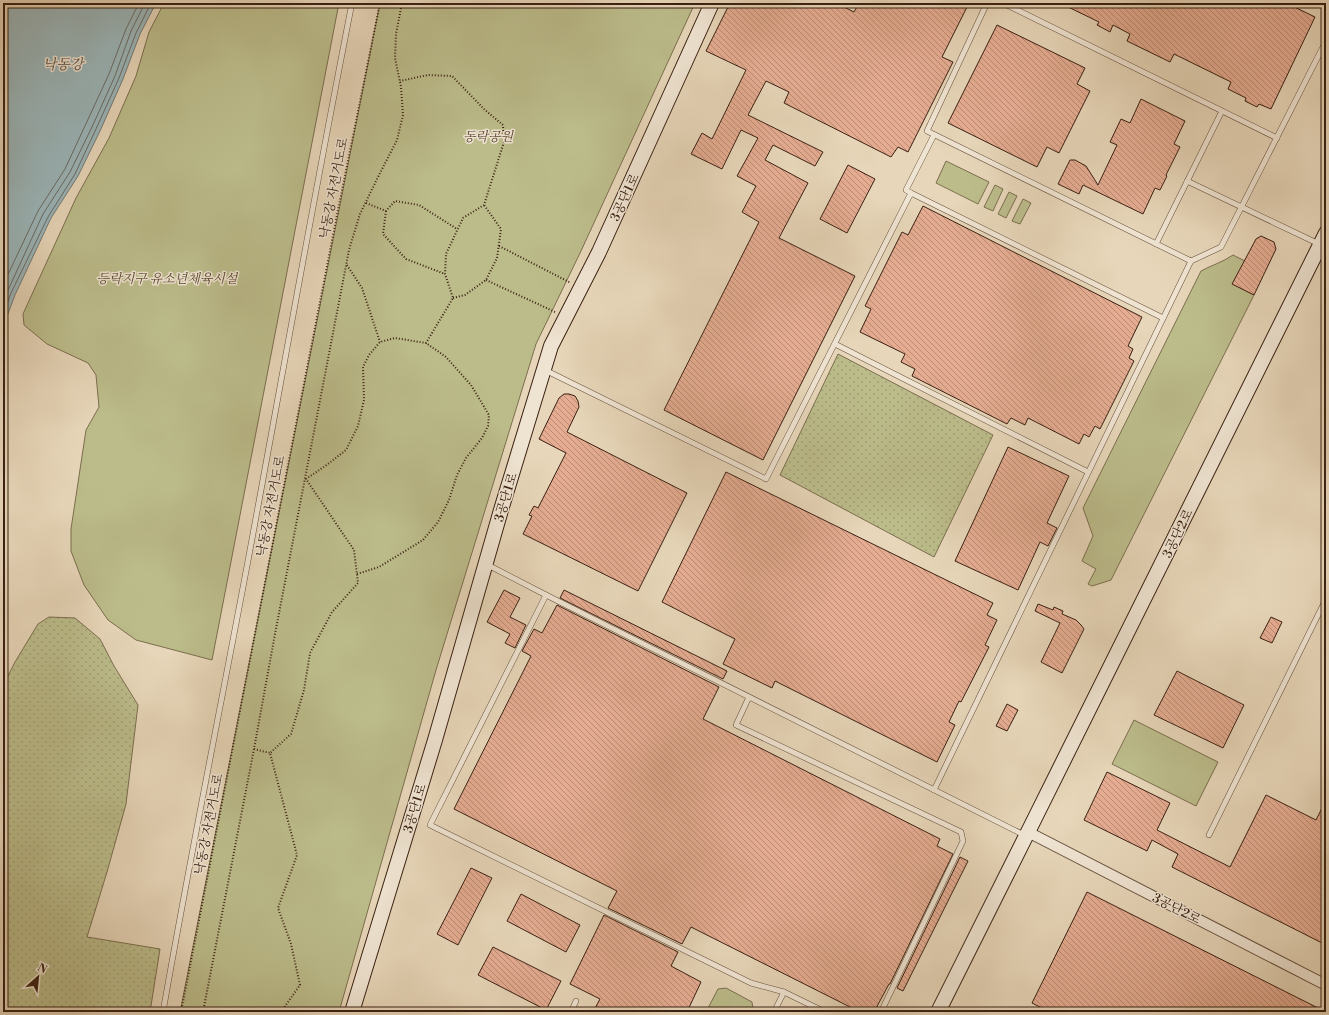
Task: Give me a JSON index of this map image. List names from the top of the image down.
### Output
{
  "streets": {
    "street": ["3공단1로", "3공단2로"],
    "path": ["낙동강 자전거도로"]
  },
  "water": ["낙동강"],
  "parks": ["동락공원", "등락지구 유소년체육시설"],
  "north": "top right"
}
